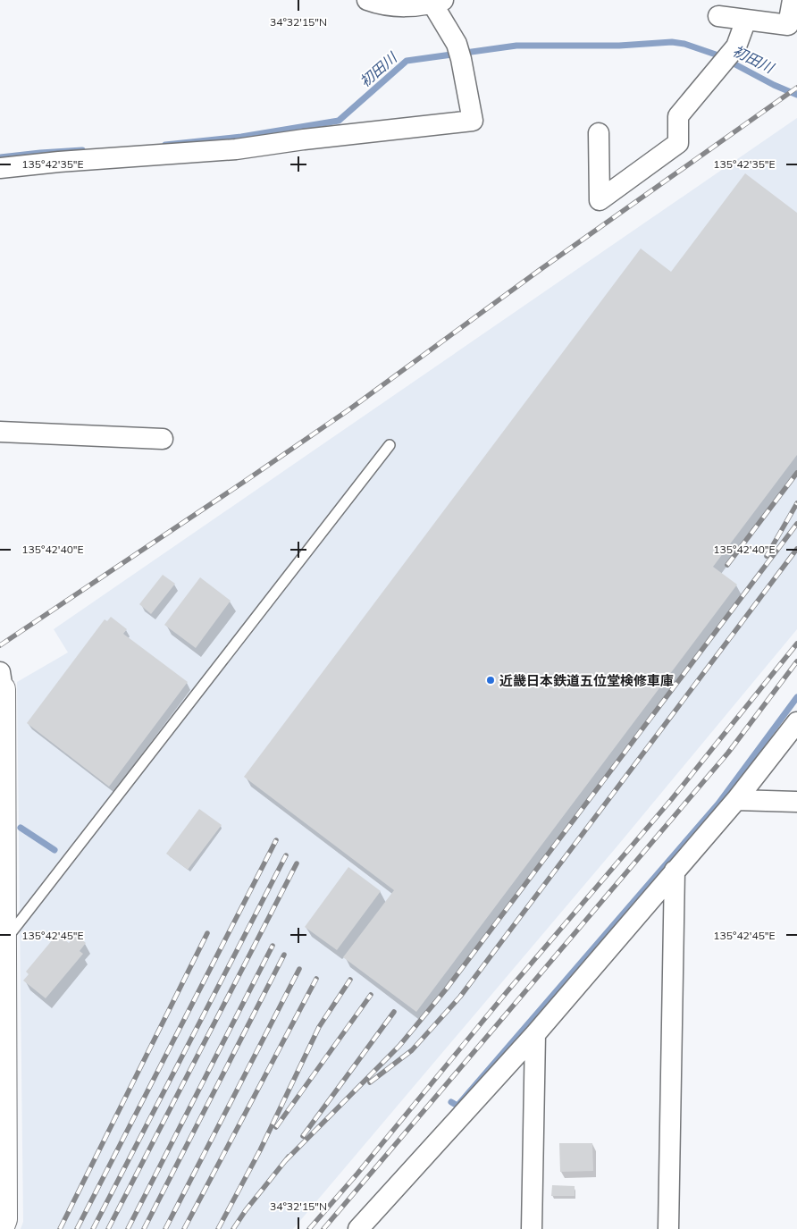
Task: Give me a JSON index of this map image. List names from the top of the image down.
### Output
{
  "water": ["初田川"],
  "places": ["近畿日本鉄道五位堂検修車庫"],
  "coordinates": [
    "34°32'15\"N",
    "135°42'35\"E",
    "135°42'40\"E",
    "135°42'45\"E"
  ]
}
